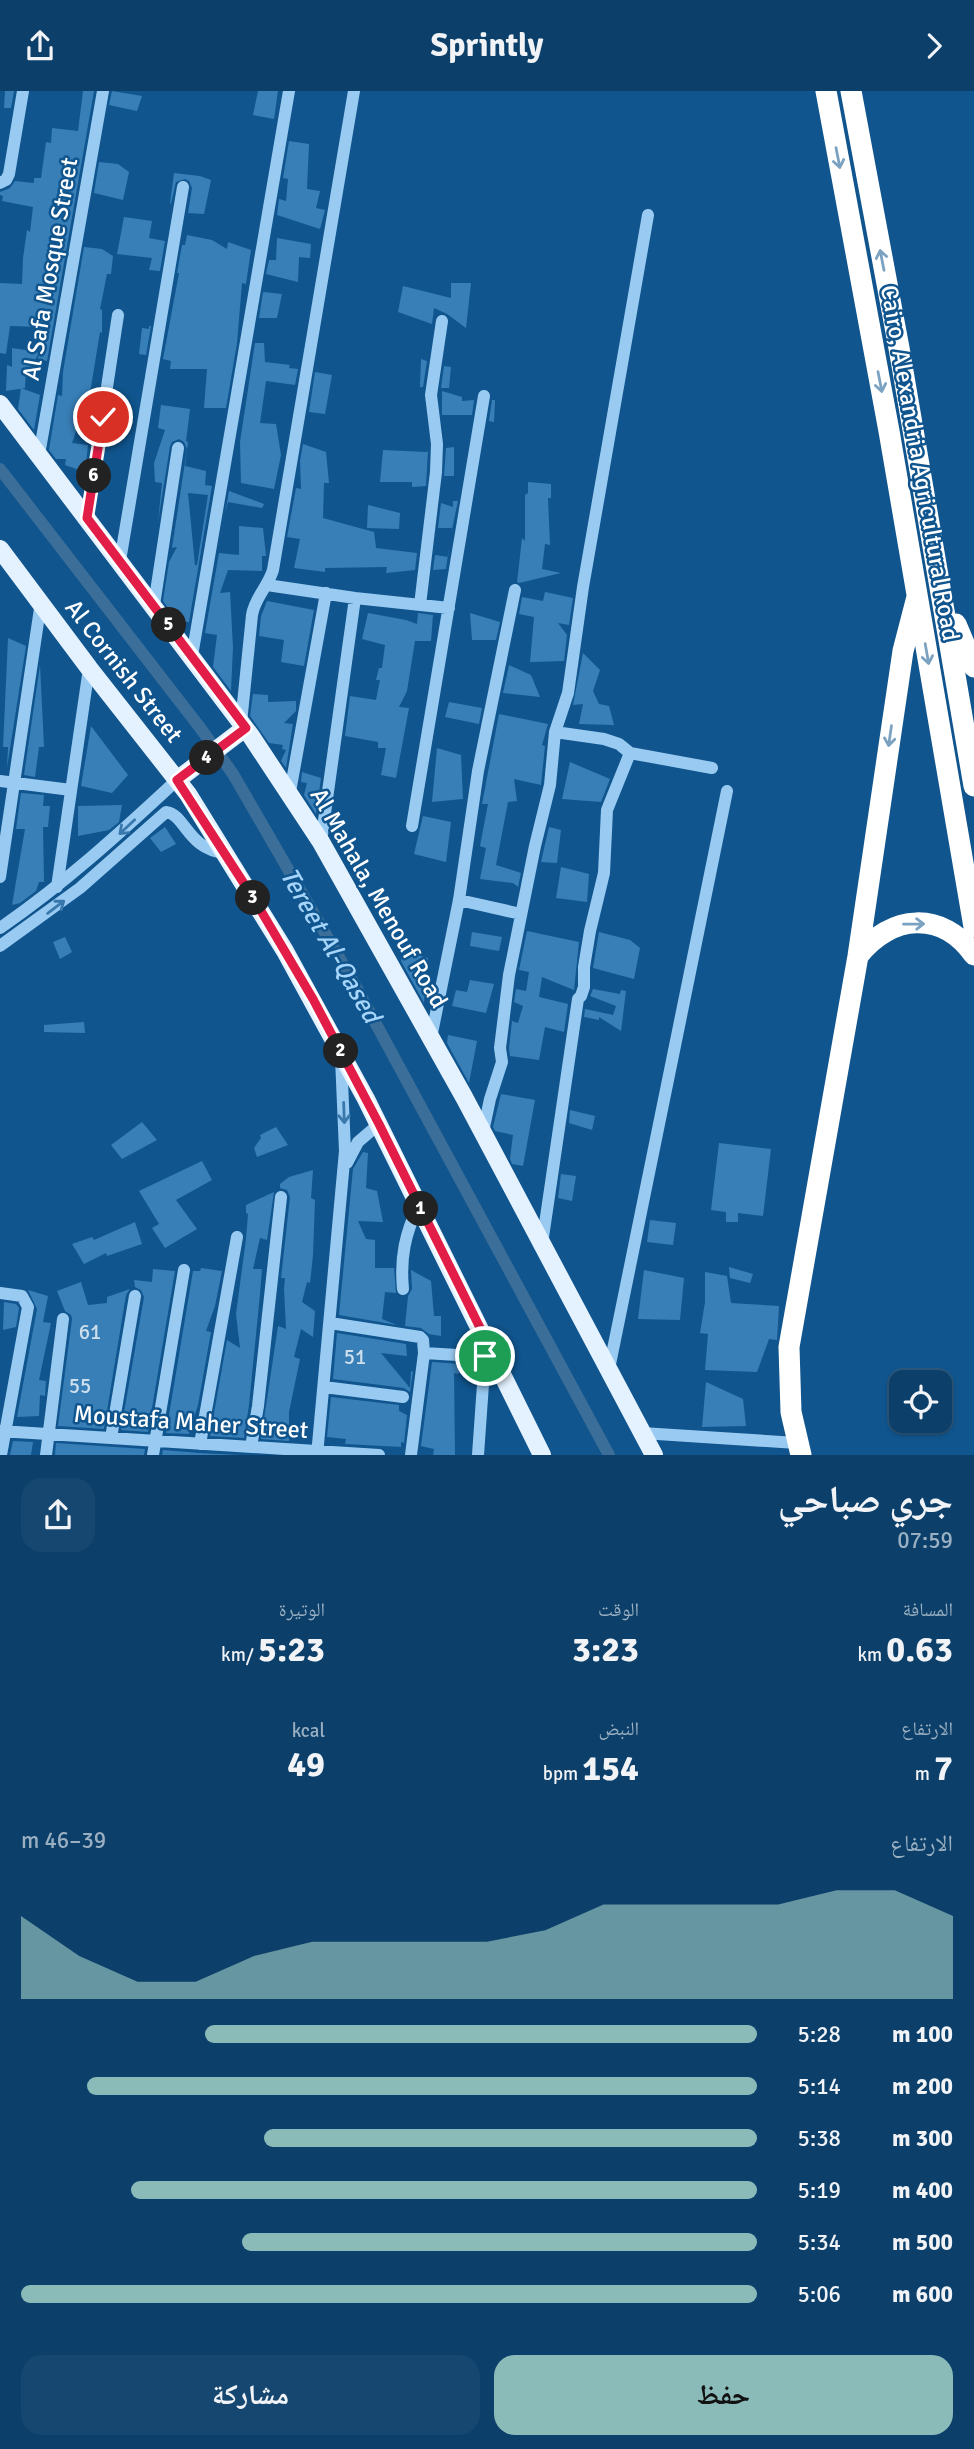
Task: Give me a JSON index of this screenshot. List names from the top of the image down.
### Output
{
  "streets": {
    "highway": ["Cairo, Alexandria Agricultural Road"],
    "main road": ["Al Cornish Street", "Al Mahala, Menouf Road"],
    "street": ["Al Safa Mosque Street", "Moustafa Maher Street"]
  },
  "crossings": [
    ["Al Safa Mosque Street", "Al Mahala, Menouf Road"]
  ],
  "water": ["Tereet Al-Qased"],
  "house_numbers": ["61", "51", "55"],
  "page": {
    "header": "Sprintly",
    "pins": [
      "6",
      "5",
      "4",
      "3",
      "2",
      "1"
    ],
    "heading": ["جري صباحي", "07:59"],
    "stats": [
      ["المسافة", "0.63 km"],
      ["الوقت", "3:23"],
      ["الوتيرة", "5:23 /km"],
      ["الارتفاع", "7 m"],
      ["النبض", "154 bpm"],
      ["kcal", "49"]
    ],
    "chart": ["الارتفاع", "39–46 m"],
    "list": [
      {
        "name": "100 m",
        "note": "5:28"
      },
      {
        "name": "200 m",
        "note": "5:14"
      },
      {
        "name": "300 m",
        "note": "5:38"
      },
      {
        "name": "400 m",
        "note": "5:19"
      },
      {
        "name": "500 m",
        "note": "5:34"
      },
      {
        "name": "600 m",
        "note": "5:06"
      }
    ],
    "buttons": ["حفظ", "مشاركة"]
  }
}
